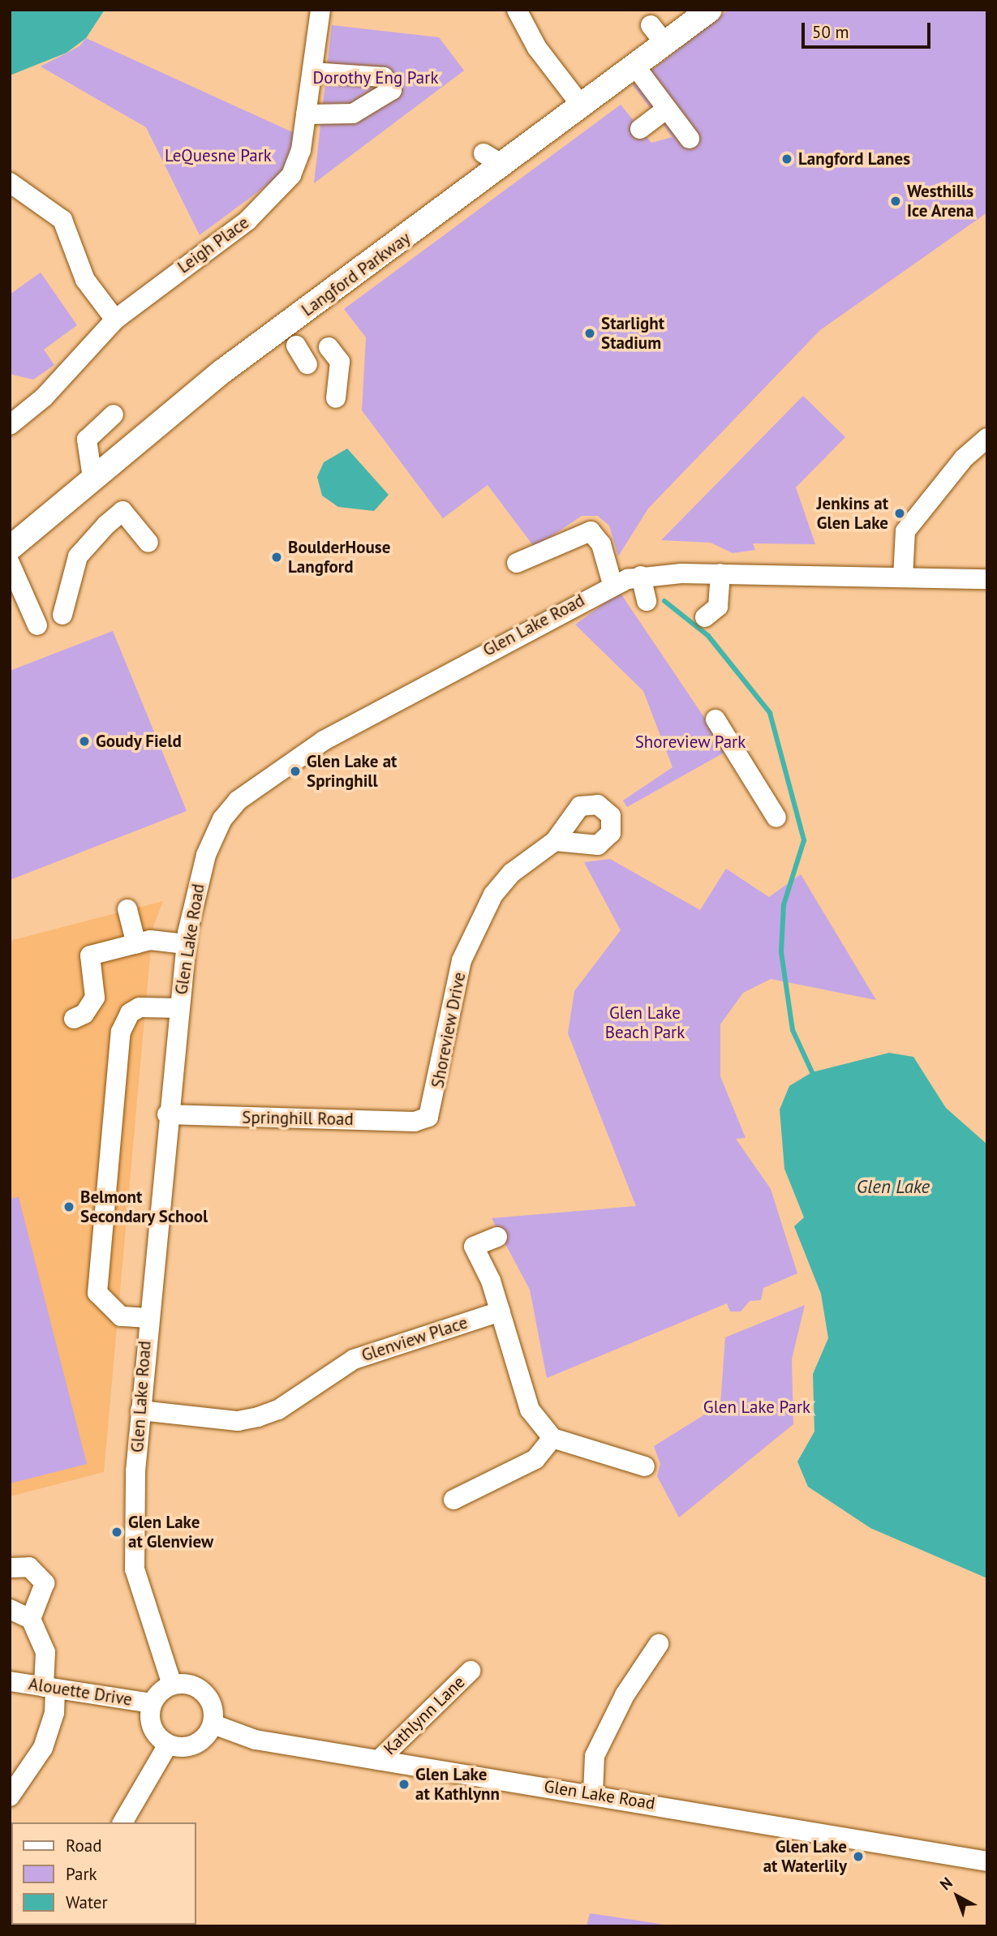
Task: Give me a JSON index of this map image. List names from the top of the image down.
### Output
{
  "streets": {
    "main road": ["Langford Parkway"],
    "street": [
      "Leigh Place",
      "Glen Lake Road",
      "Shoreview Drive",
      "Springhill Road",
      "Glenview Place",
      "Alouette Drive",
      "Kathlynn Lane"
    ]
  },
  "crossings": [
    ["Glen Lake Road", "Springhill Road"],
    ["Glen Lake Road", "Glenview Place"],
    ["Glen Lake Road", "Alouette Drive"],
    ["Glen Lake Road", "Kathlynn Lane"],
    ["Shoreview Drive", "Springhill Road"]
  ],
  "water": ["Glen Lake"],
  "parks": [
    "Dorothy Eng Park",
    "LeQuesne Park",
    "Shoreview Park",
    "Glen Lake Beach Park",
    "Glen Lake Park"
  ],
  "places": [
    "Langford Lanes",
    "Westhills Ice Arena",
    "Starlight Stadium",
    "Jenkins at Glen Lake",
    "BoulderHouse Langford",
    "Goudy Field",
    "Glen Lake at Springhill",
    "Belmont Secondary School",
    "Glen Lake at Glenview",
    "Glen Lake at Kathlynn",
    "Glen Lake at Waterlily"
  ],
  "legend": ["Road", "Park", "Water"],
  "scale_bar": "50 m",
  "north": "top left"
}
